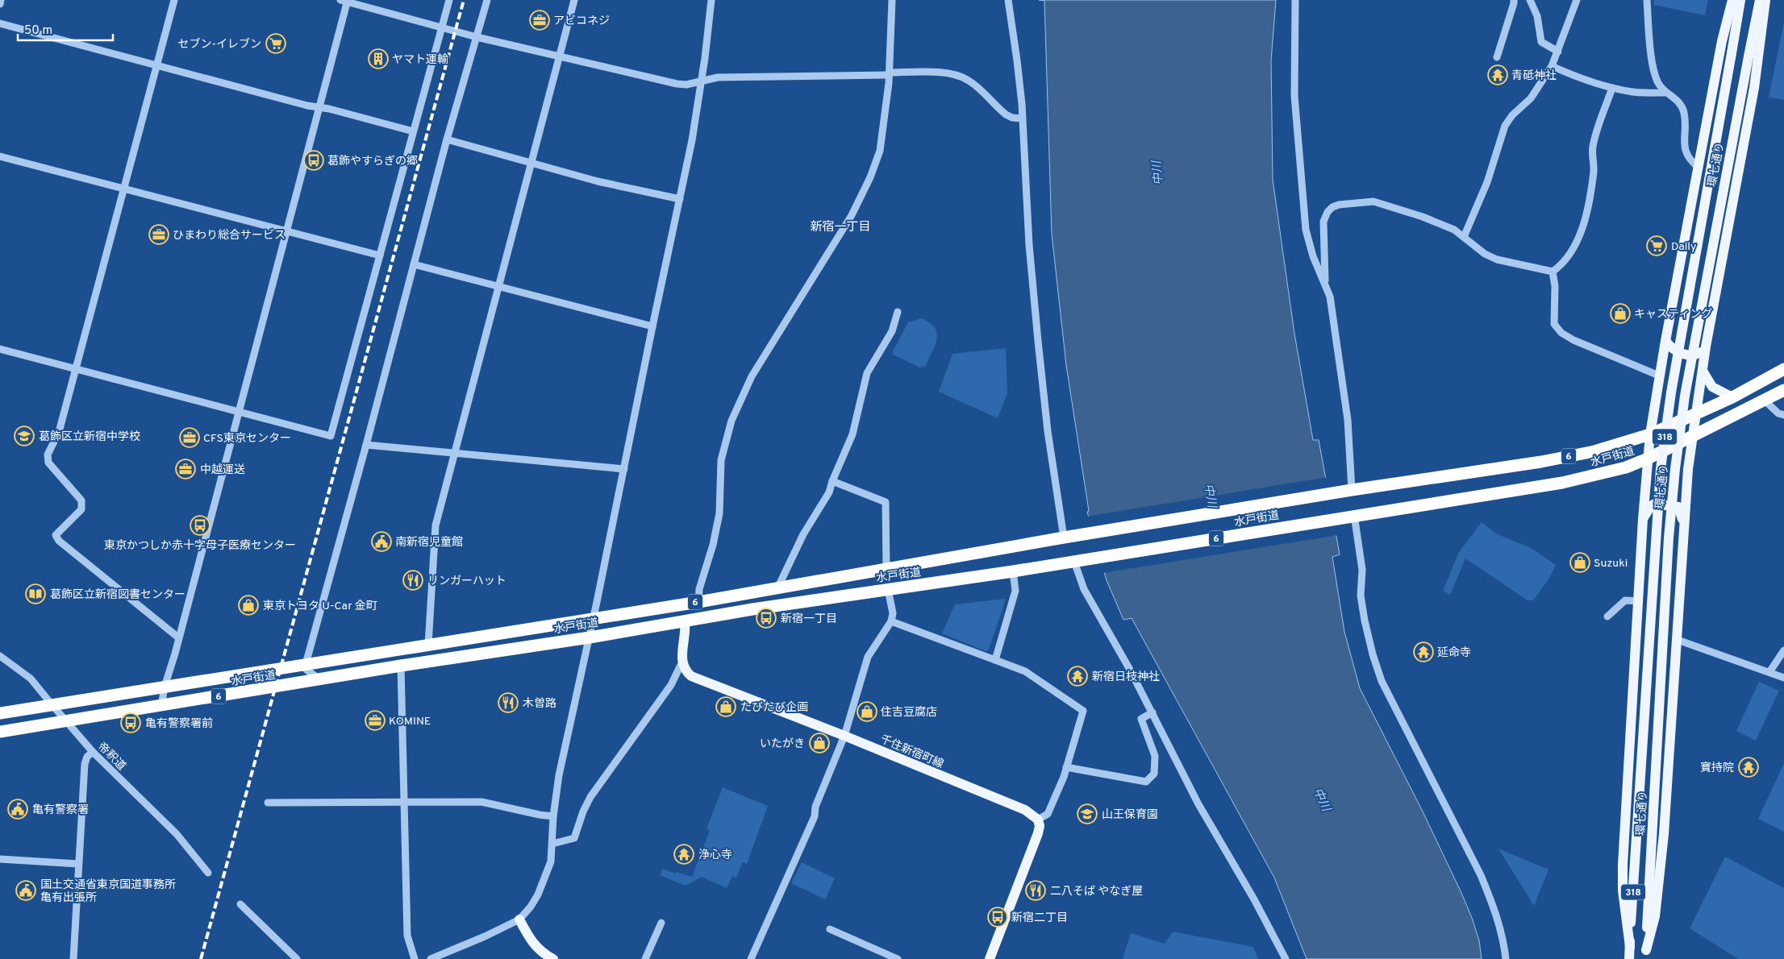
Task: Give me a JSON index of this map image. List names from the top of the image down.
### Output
{
  "streets": {
    "highway": ["6", "水戸街道"],
    "main road": ["環七通り", "318", "千住新宿町線"],
    "street": ["帝釈道"]
  },
  "crossings": [
    ["水戸街道", "帝釈道"]
  ],
  "districts": ["新宿一丁目"],
  "water": ["中川"],
  "places": {
    "office": [
      "アビコネジ",
      "ひまわり総合サービス",
      "CFS東京センター",
      "中越運送",
      "KOMINE"
    ],
    "supermarket": ["セブン-イレブン", "Daily"],
    "building": ["ヤマト運輸"],
    "temple": [
      "青砥神社",
      "延命寺",
      "新宿日枝神社",
      "寶持院",
      "浄心寺"
    ],
    "bus stop": [
      "葛飾やすらぎの郷",
      "東京かつしか赤十字母子医療センター",
      "新宿一丁目",
      "亀有警察署前",
      "新宿二丁目"
    ],
    "shop": [
      "キャスティング",
      "Suzuki",
      "東京トヨタ U-Car 金町",
      "たびたび企画",
      "住吉豆腐店",
      "いたがき"
    ],
    "school or university": ["葛飾区立新宿中学校", "山王保育園"],
    "public building": ["南新宿児童館", "亀有警察署", "国土交通省東京国道事務所 亀有出張所"],
    "restaurant": ["リンガーハット", "木曽路", "二八そば やなぎ屋"],
    "library": ["葛飾区立新宿図書センター"]
  },
  "scale_bar": "50 m"
}
